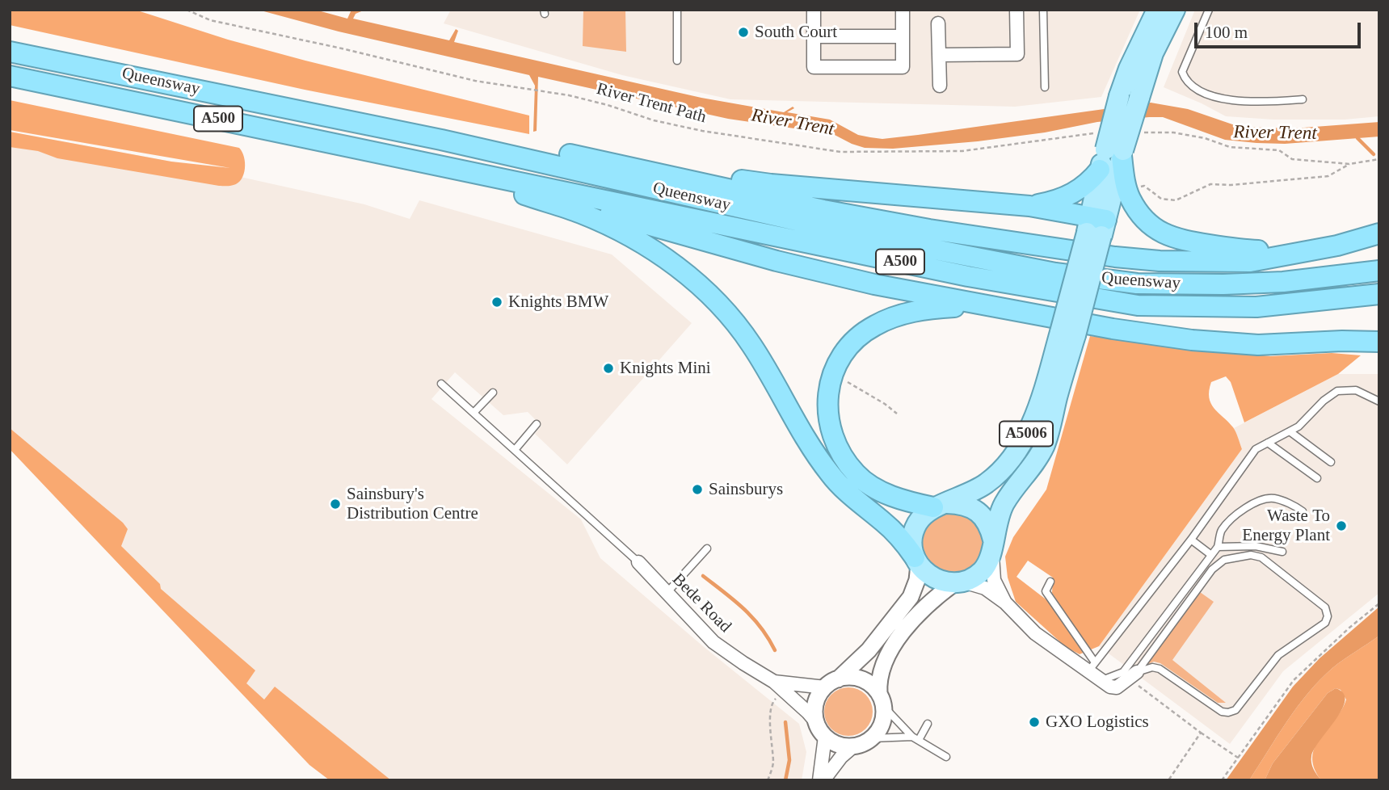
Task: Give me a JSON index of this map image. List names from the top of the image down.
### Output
{
  "streets": {
    "highway": ["Queensway", "A500"],
    "main road": ["A5006"],
    "street": ["Bede Road"],
    "path": ["River Trent Path"]
  },
  "crossings": [
    ["River Trent Path", "A5006"]
  ],
  "water": ["River Trent"],
  "places": [
    "South Court",
    "Knights BMW",
    "Knights Mini",
    "Sainsburys",
    "Sainsbury's Distribution Centre",
    "Waste To Energy Plant",
    "GXO Logistics"
  ],
  "scale_bar": "100 m"
}
